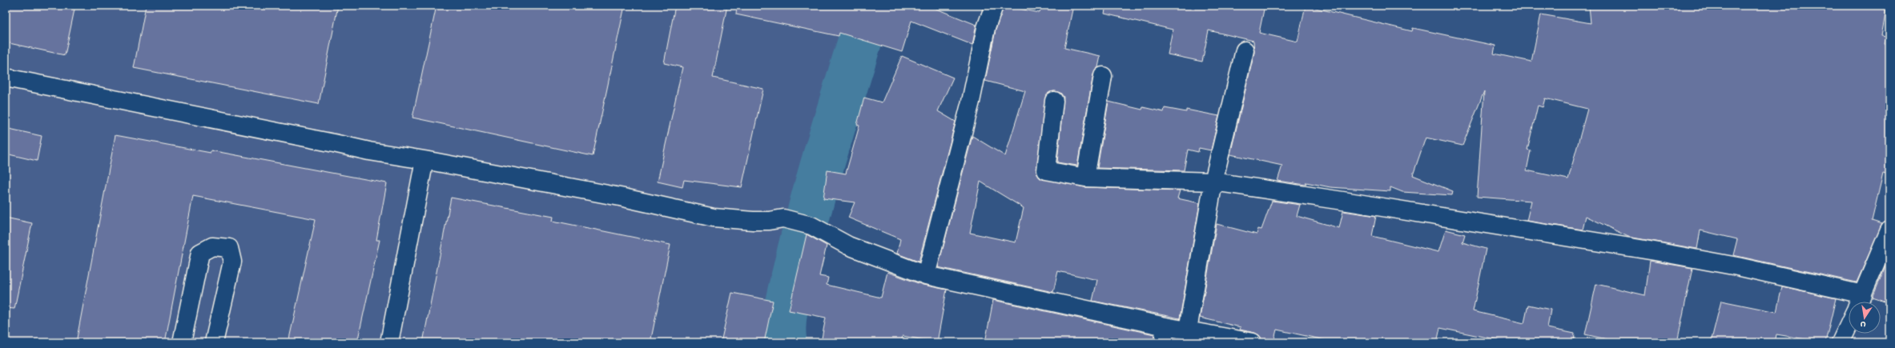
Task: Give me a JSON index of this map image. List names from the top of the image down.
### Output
{
  "north": "bottom"
}
